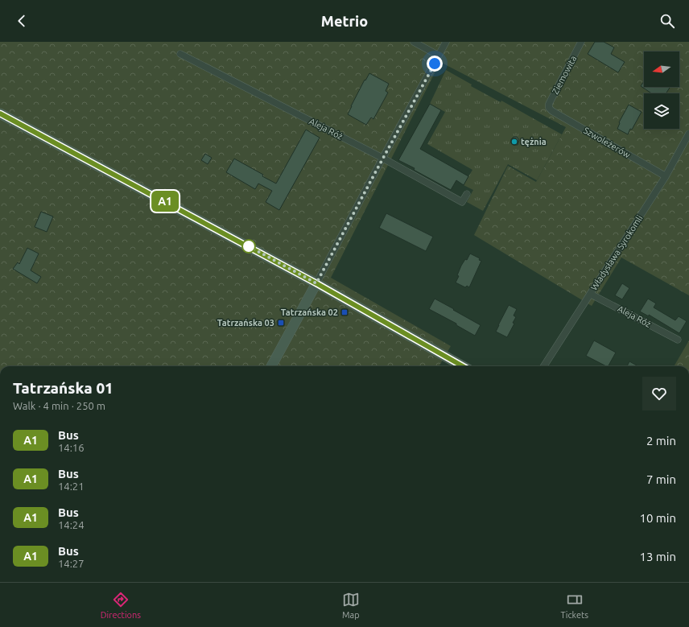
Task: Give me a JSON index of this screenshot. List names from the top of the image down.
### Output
{
  "streets": {
    "street": [
      "Ziemowita",
      "Aleja Róż",
      "Szwoleżerów",
      "Władysława Syrokomli"
    ]
  },
  "crossings": [
    ["Ziemowita", "Szwoleżerów"],
    ["Aleja Róż", "Władysława Syrokomli"],
    ["Szwoleżerów", "Władysława Syrokomli"]
  ],
  "places": {
    "other": ["tężnia"],
    "transit": ["Tatrzańska 02", "Tatrzańska 03"]
  },
  "lines": ["bus line A1"],
  "north": "left",
  "page": {
    "header": "Metrio",
    "on_map": "A1",
    "heading": ["Tatrzańska 01", "Walk · 4 min · 250 m"],
    "list": [
      {
        "mark": "A1",
        "name": "Bus",
        "note": "14:16",
        "value": "2 min"
      },
      {
        "mark": "A1",
        "name": "Bus",
        "note": "14:21",
        "value": "7 min"
      },
      {
        "mark": "A1",
        "name": "Bus",
        "note": "14:24",
        "value": "10 min"
      },
      {
        "mark": "A1",
        "name": "Bus",
        "note": "14:27",
        "value": "13 min"
      }
    ],
    "tabs": ["Directions", "Map", "Tickets"]
  }
}
